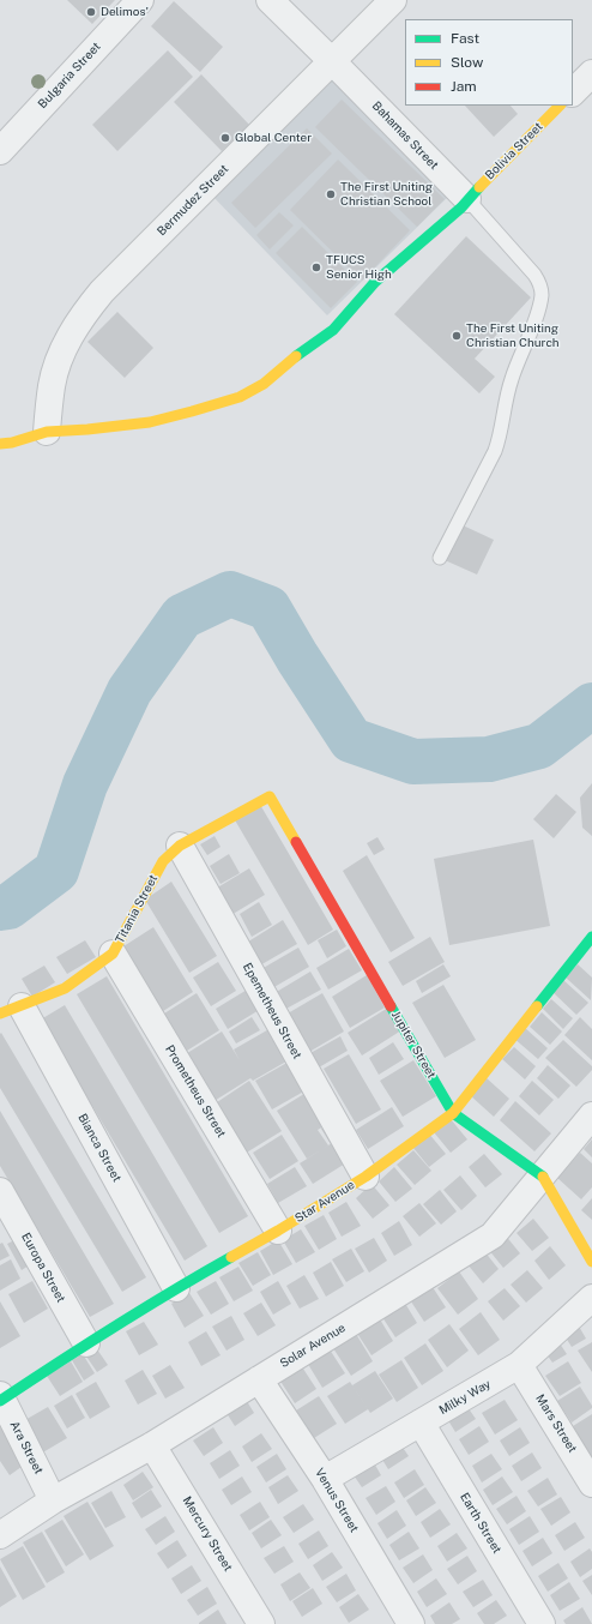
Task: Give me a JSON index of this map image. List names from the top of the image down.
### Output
{
  "streets": {
    "street": [
      "Bulgaria Street",
      "Bahamas Street",
      "Bolivia Street",
      "Bermudez Street",
      "Titania Street",
      "Epemetheus Street",
      "Jupiter Street",
      "Prometheus Street",
      "Bianca Street",
      "Star Avenue",
      "Europa Street",
      "Solar Avenue",
      "Milky Way",
      "Mars Street",
      "Ara Street",
      "Venus Street",
      "Earth Street",
      "Mercury Street"
    ]
  },
  "crossings": [
    ["Bahamas Street", "Bolivia Street"],
    ["Bahamas Street", "Bermudez Street"],
    ["Bolivia Street", "Bermudez Street"],
    ["Titania Street", "Epemetheus Street"],
    ["Titania Street", "Jupiter Street"],
    ["Titania Street", "Prometheus Street"],
    ["Titania Street", "Bianca Street"],
    ["Epemetheus Street", "Star Avenue"],
    ["Jupiter Street", "Star Avenue"],
    ["Jupiter Street", "Solar Avenue"],
    ["Prometheus Street", "Star Avenue"],
    ["Bianca Street", "Star Avenue"],
    ["Star Avenue", "Europa Street"],
    ["Star Avenue", "Ara Street"],
    ["Solar Avenue", "Ara Street"],
    ["Solar Avenue", "Venus Street"],
    ["Solar Avenue", "Mercury Street"],
    ["Milky Way", "Mars Street"],
    ["Milky Way", "Venus Street"],
    ["Milky Way", "Earth Street"]
  ],
  "places": [
    "Delimos'",
    "Global Center",
    "The First Uniting Christian School",
    "TFUCS Senior High",
    "The First Uniting Christian Church"
  ],
  "legend": ["Fast", "Slow", "Jam"]
}
